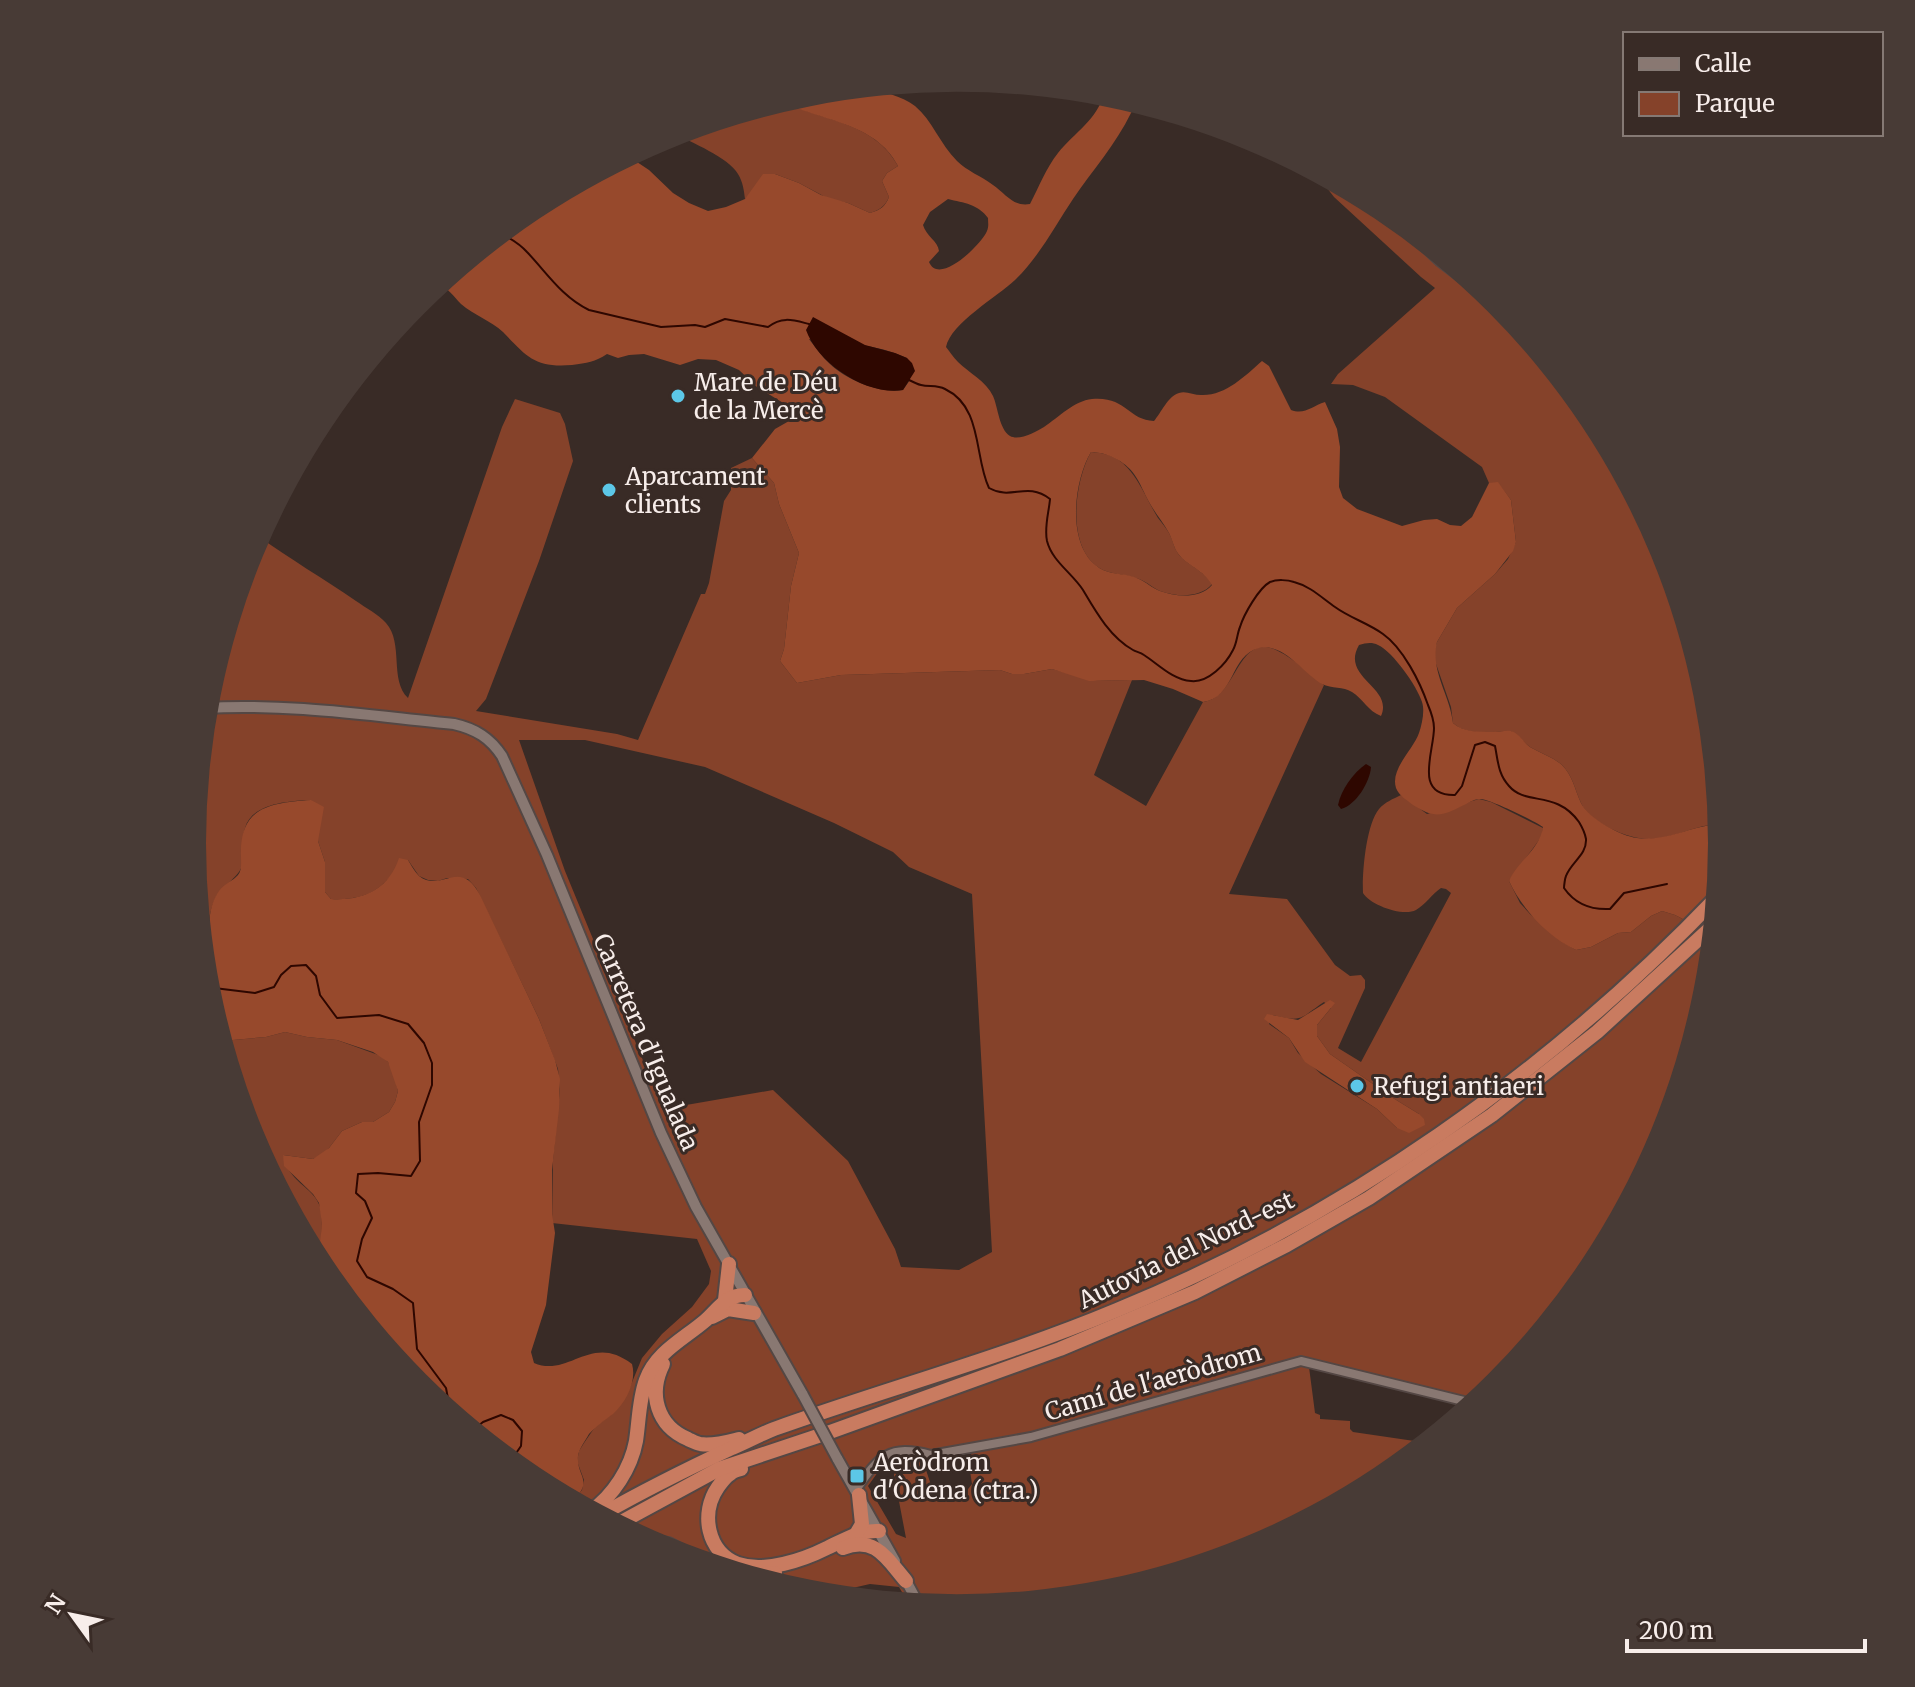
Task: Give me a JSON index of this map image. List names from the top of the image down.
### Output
{
  "streets": {
    "highway": ["Autovia del Nord-est"],
    "street": ["Carretera d'Igualada", "Camí de l'aeròdrom"]
  },
  "crossings": [
    ["Carretera d'Igualada", "Camí de l'aeròdrom"]
  ],
  "places": {
    "other": ["Mare de Déu de la Mercè", "Aparcament clients", "Refugi antiaeri"],
    "transit": ["Aeròdrom d'Òdena (ctra.)"]
  },
  "legend": ["Calle", "Parque"],
  "scale_bar": "200 m",
  "north": "top left"
}
